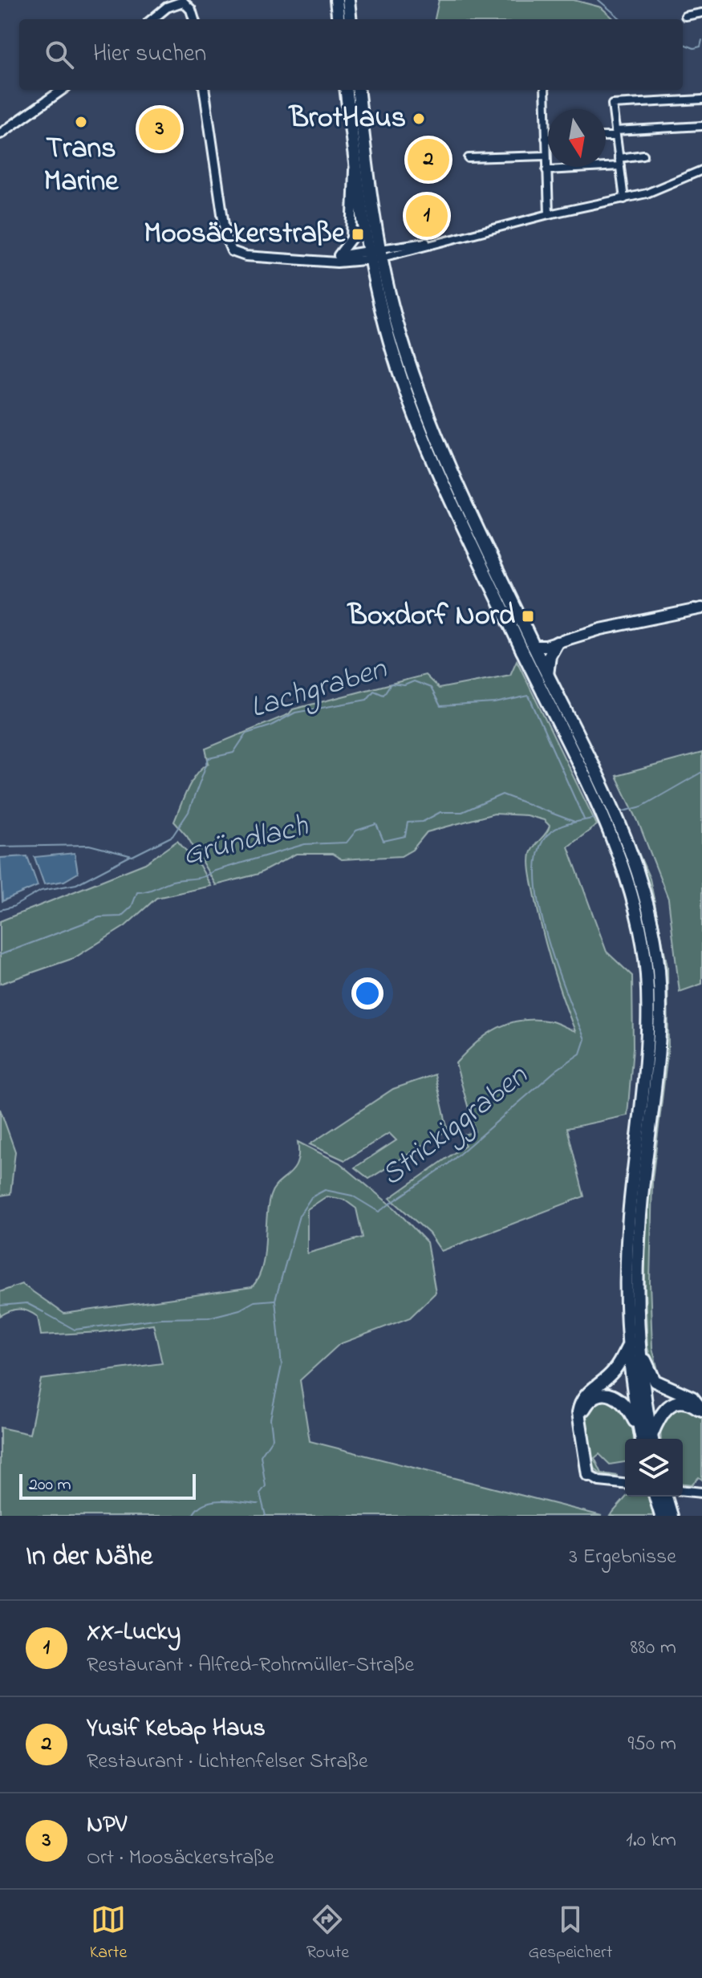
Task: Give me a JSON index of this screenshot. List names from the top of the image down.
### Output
{
  "water": ["Lachgraben", "Gründlach", "Strickiggraben"],
  "places": {
    "other": ["BrotHaus", "Trans Marine"],
    "transit": ["Moosäckerstraße", "Boxdorf Nord"]
  },
  "scale_bar": "200 m",
  "north": "bottom",
  "page": {
    "search": "Hier suchen",
    "pins": ["3", "2", "1"],
    "scale": "200 m",
    "heading": ["In der Nähe", "3 Ergebnisse"],
    "list": [
      {
        "mark": "1",
        "name": "XX-Lucky",
        "note": "Restaurant · Alfred-Rohrmüller-Straße",
        "value": "880 m"
      },
      {
        "mark": "2",
        "name": "Yusif Kebap Haus",
        "note": "Restaurant · Lichtenfelser Straße",
        "value": "950 m"
      },
      {
        "mark": "3",
        "name": "NPV",
        "note": "Ort · Moosäckerstraße",
        "value": "1.0 km"
      }
    ],
    "nav": ["Karte", "Route", "Gespeichert"]
  }
}
